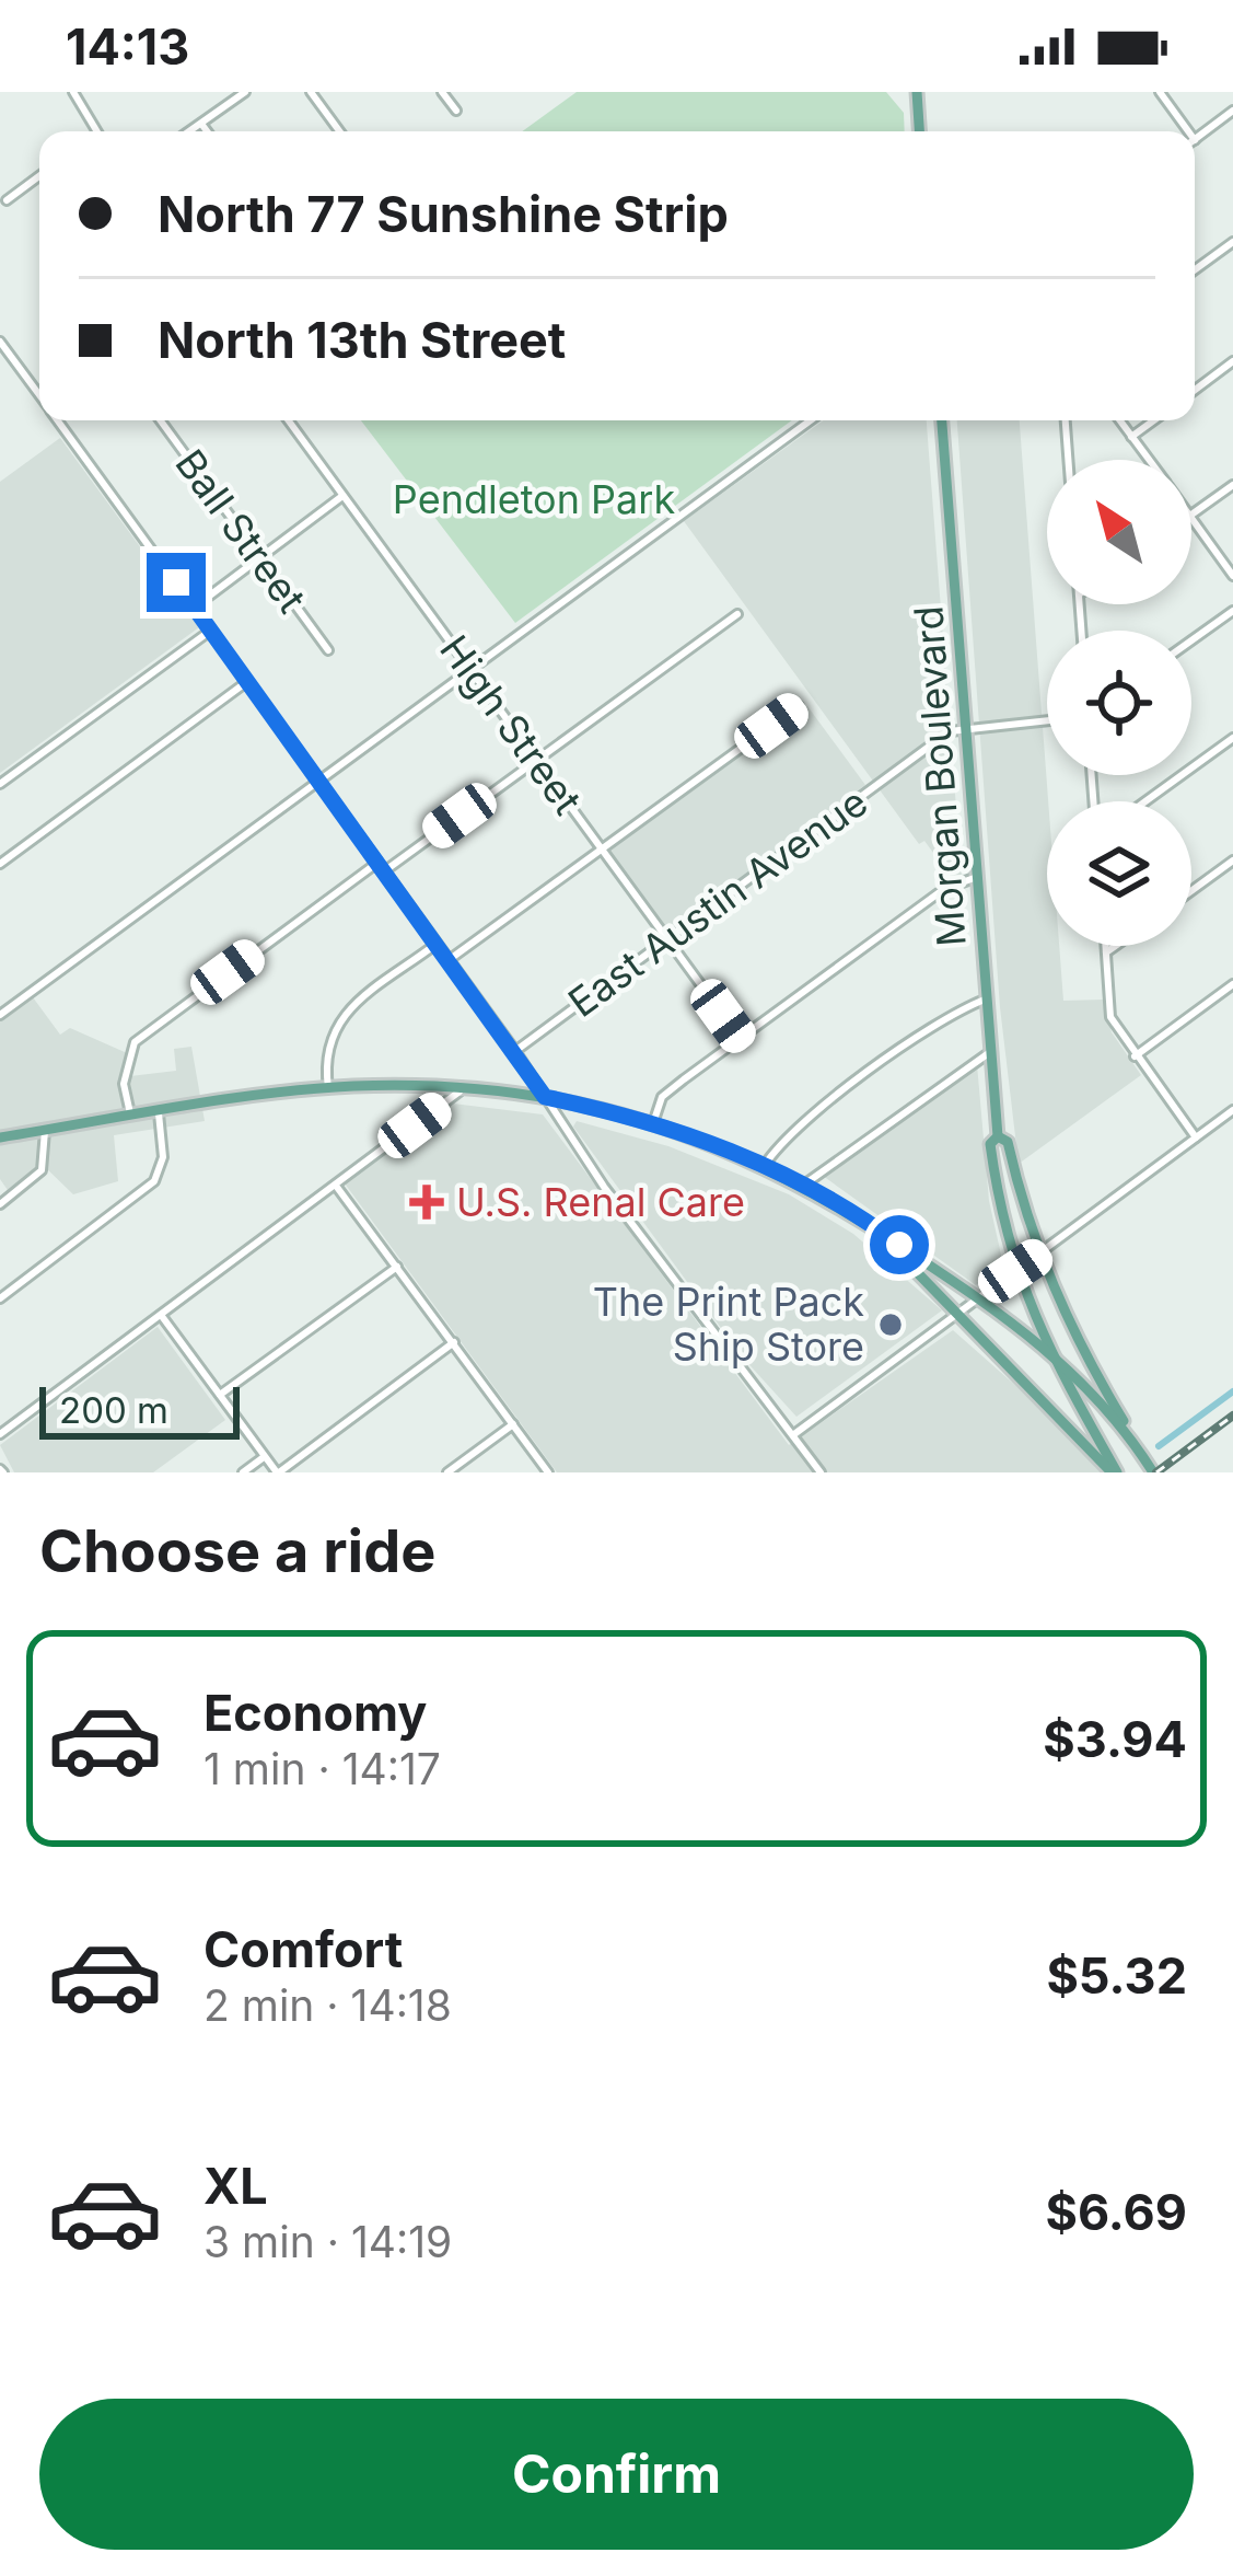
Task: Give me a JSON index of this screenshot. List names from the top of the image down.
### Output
{
  "streets": {
    "main road": ["Morgan Boulevard"],
    "street": ["Ball Street", "High Street", "East Austin Avenue"]
  },
  "crossings": [
    ["High Street", "East Austin Avenue"],
    ["Morgan Boulevard", "East Austin Avenue"]
  ],
  "parks": ["Pendleton Park"],
  "places": {
    "health": ["U.S. Renal Care"],
    "other": ["The Print Pack Ship Store"]
  },
  "scale_bar": "200 m",
  "north": "top left",
  "page": {
    "status": "14:13",
    "banner": ["North 77 Sunshine Strip", "North 13th Street"],
    "scale": "200 m",
    "heading": "Choose a ride",
    "list": [
      {
        "name": "Economy",
        "note": "1 min · 14:17",
        "value": "$3.94"
      },
      {
        "name": "Comfort",
        "note": "2 min · 14:18",
        "value": "$5.32"
      },
      {
        "name": "XL",
        "note": "3 min · 14:19",
        "value": "$6.69"
      }
    ],
    "buttons": "Confirm"
  }
}
